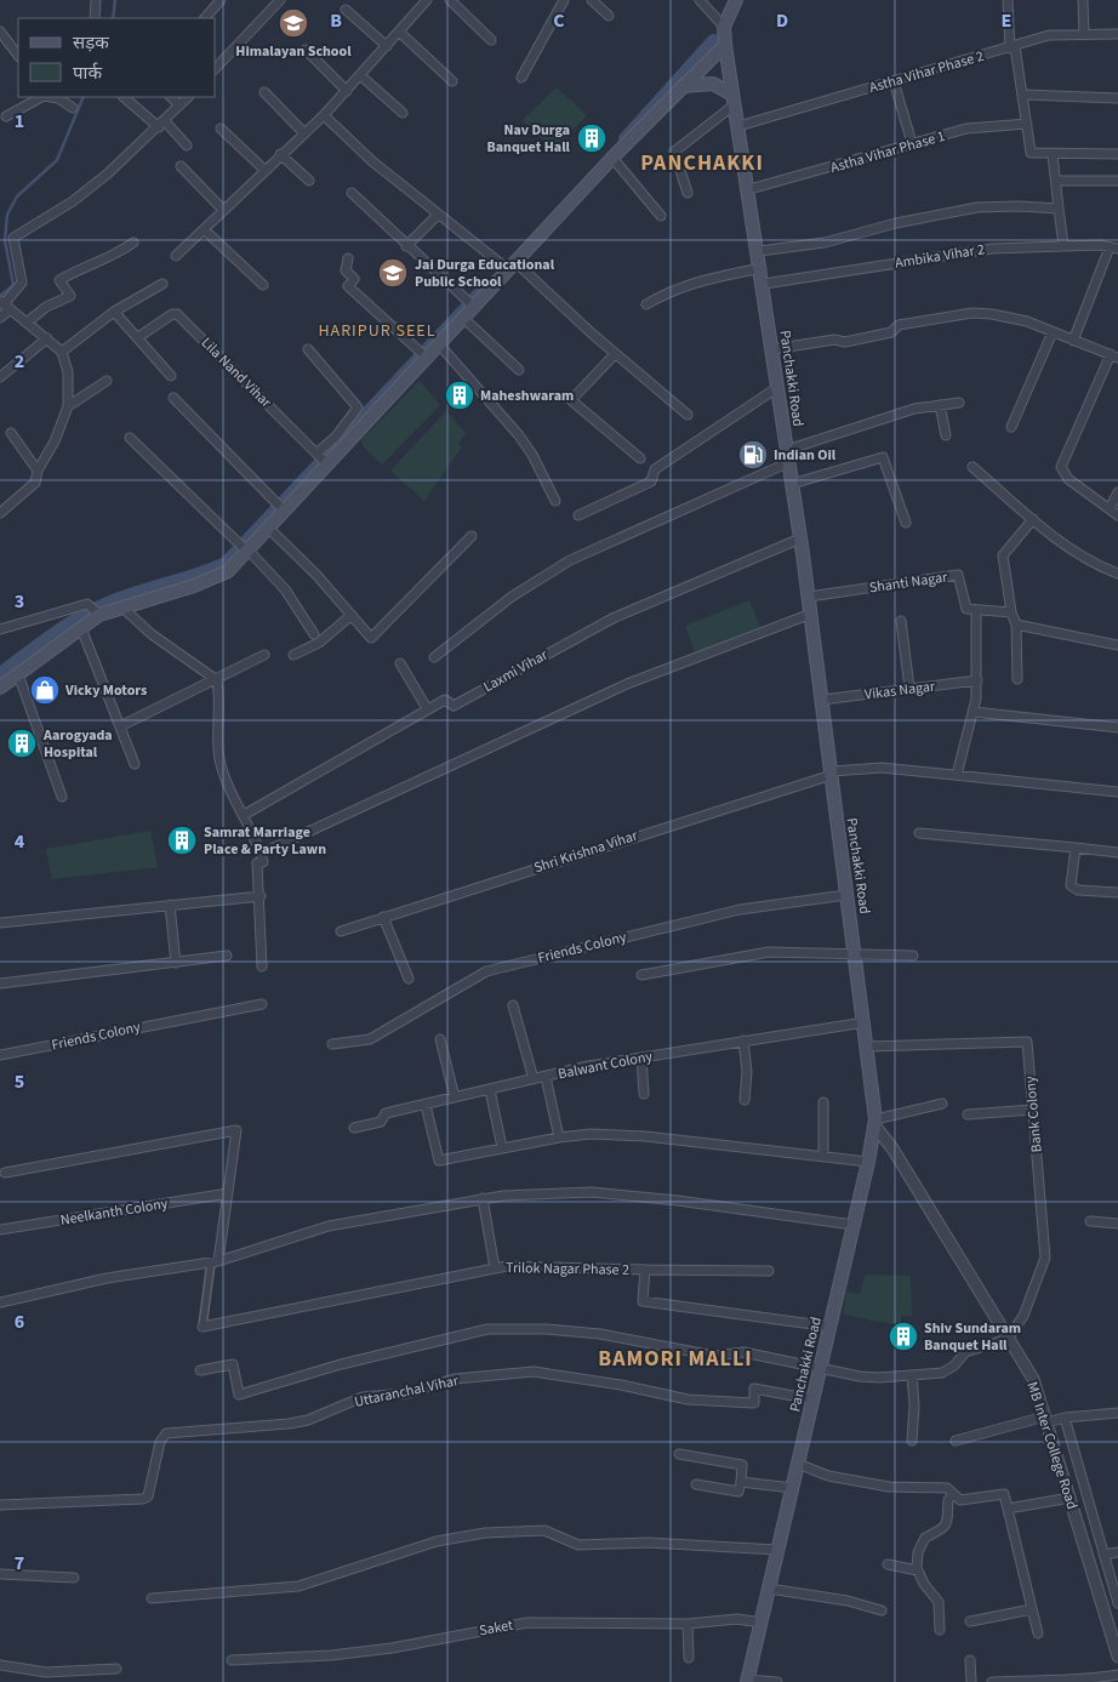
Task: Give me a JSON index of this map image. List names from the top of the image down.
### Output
{
  "streets": {
    "main road": ["Panchakki Road"],
    "street": [
      "Astha Vihar Phase 2",
      "Astha Vihar Phase 1",
      "Ambika Vihar 2",
      "Lila Nand Vihar",
      "Shanti Nagar",
      "Laxmi Vihar",
      "Vikas Nagar",
      "Shri Krishna Vihar",
      "Friends Colony",
      "Balwant Colony",
      "Bank Colony",
      "Neelkanth Colony",
      "Trilok Nagar Phase 2",
      "Uttaranchal Vihar",
      "MB Inter College Road",
      "Saket"
    ]
  },
  "crossings": [
    ["Astha Vihar Phase 2", "Panchakki Road"],
    ["Astha Vihar Phase 1", "Panchakki Road"],
    ["Ambika Vihar 2", "Panchakki Road"],
    ["Panchakki Road", "Shanti Nagar"],
    ["Panchakki Road", "Laxmi Vihar"],
    ["Panchakki Road", "Vikas Nagar"],
    ["Panchakki Road", "Shri Krishna Vihar"],
    ["Panchakki Road", "Friends Colony"],
    ["Panchakki Road", "Balwant Colony"],
    ["Panchakki Road", "Bank Colony"],
    ["Panchakki Road", "Trilok Nagar Phase 2"],
    ["Panchakki Road", "Uttaranchal Vihar"],
    ["Panchakki Road", "MB Inter College Road"],
    ["Panchakki Road", "Saket"],
    ["Bank Colony", "MB Inter College Road"]
  ],
  "districts": ["PANCHAKKI", "HARIPUR SEEL", "BAMORI MALLI"],
  "places": {
    "school or university": ["Himalayan School", "Jai Durga Educational Public School"],
    "building": [
      "Nav Durga Banquet Hall",
      "Maheshwaram",
      "Aarogyada Hospital",
      "Samrat Marriage Place & Party Lawn",
      "Shiv Sundaram Banquet Hall"
    ],
    "fuel station": ["Indian Oil"],
    "shop": ["Vicky Motors"]
  },
  "legend": ["सड़क", "पार्क"],
  "grid": {
    "columns": [
      "B",
      "C",
      "D",
      "E"
    ],
    "rows": [
      "1",
      "2",
      "3",
      "4",
      "5",
      "6",
      "7"
    ]
  }
}
